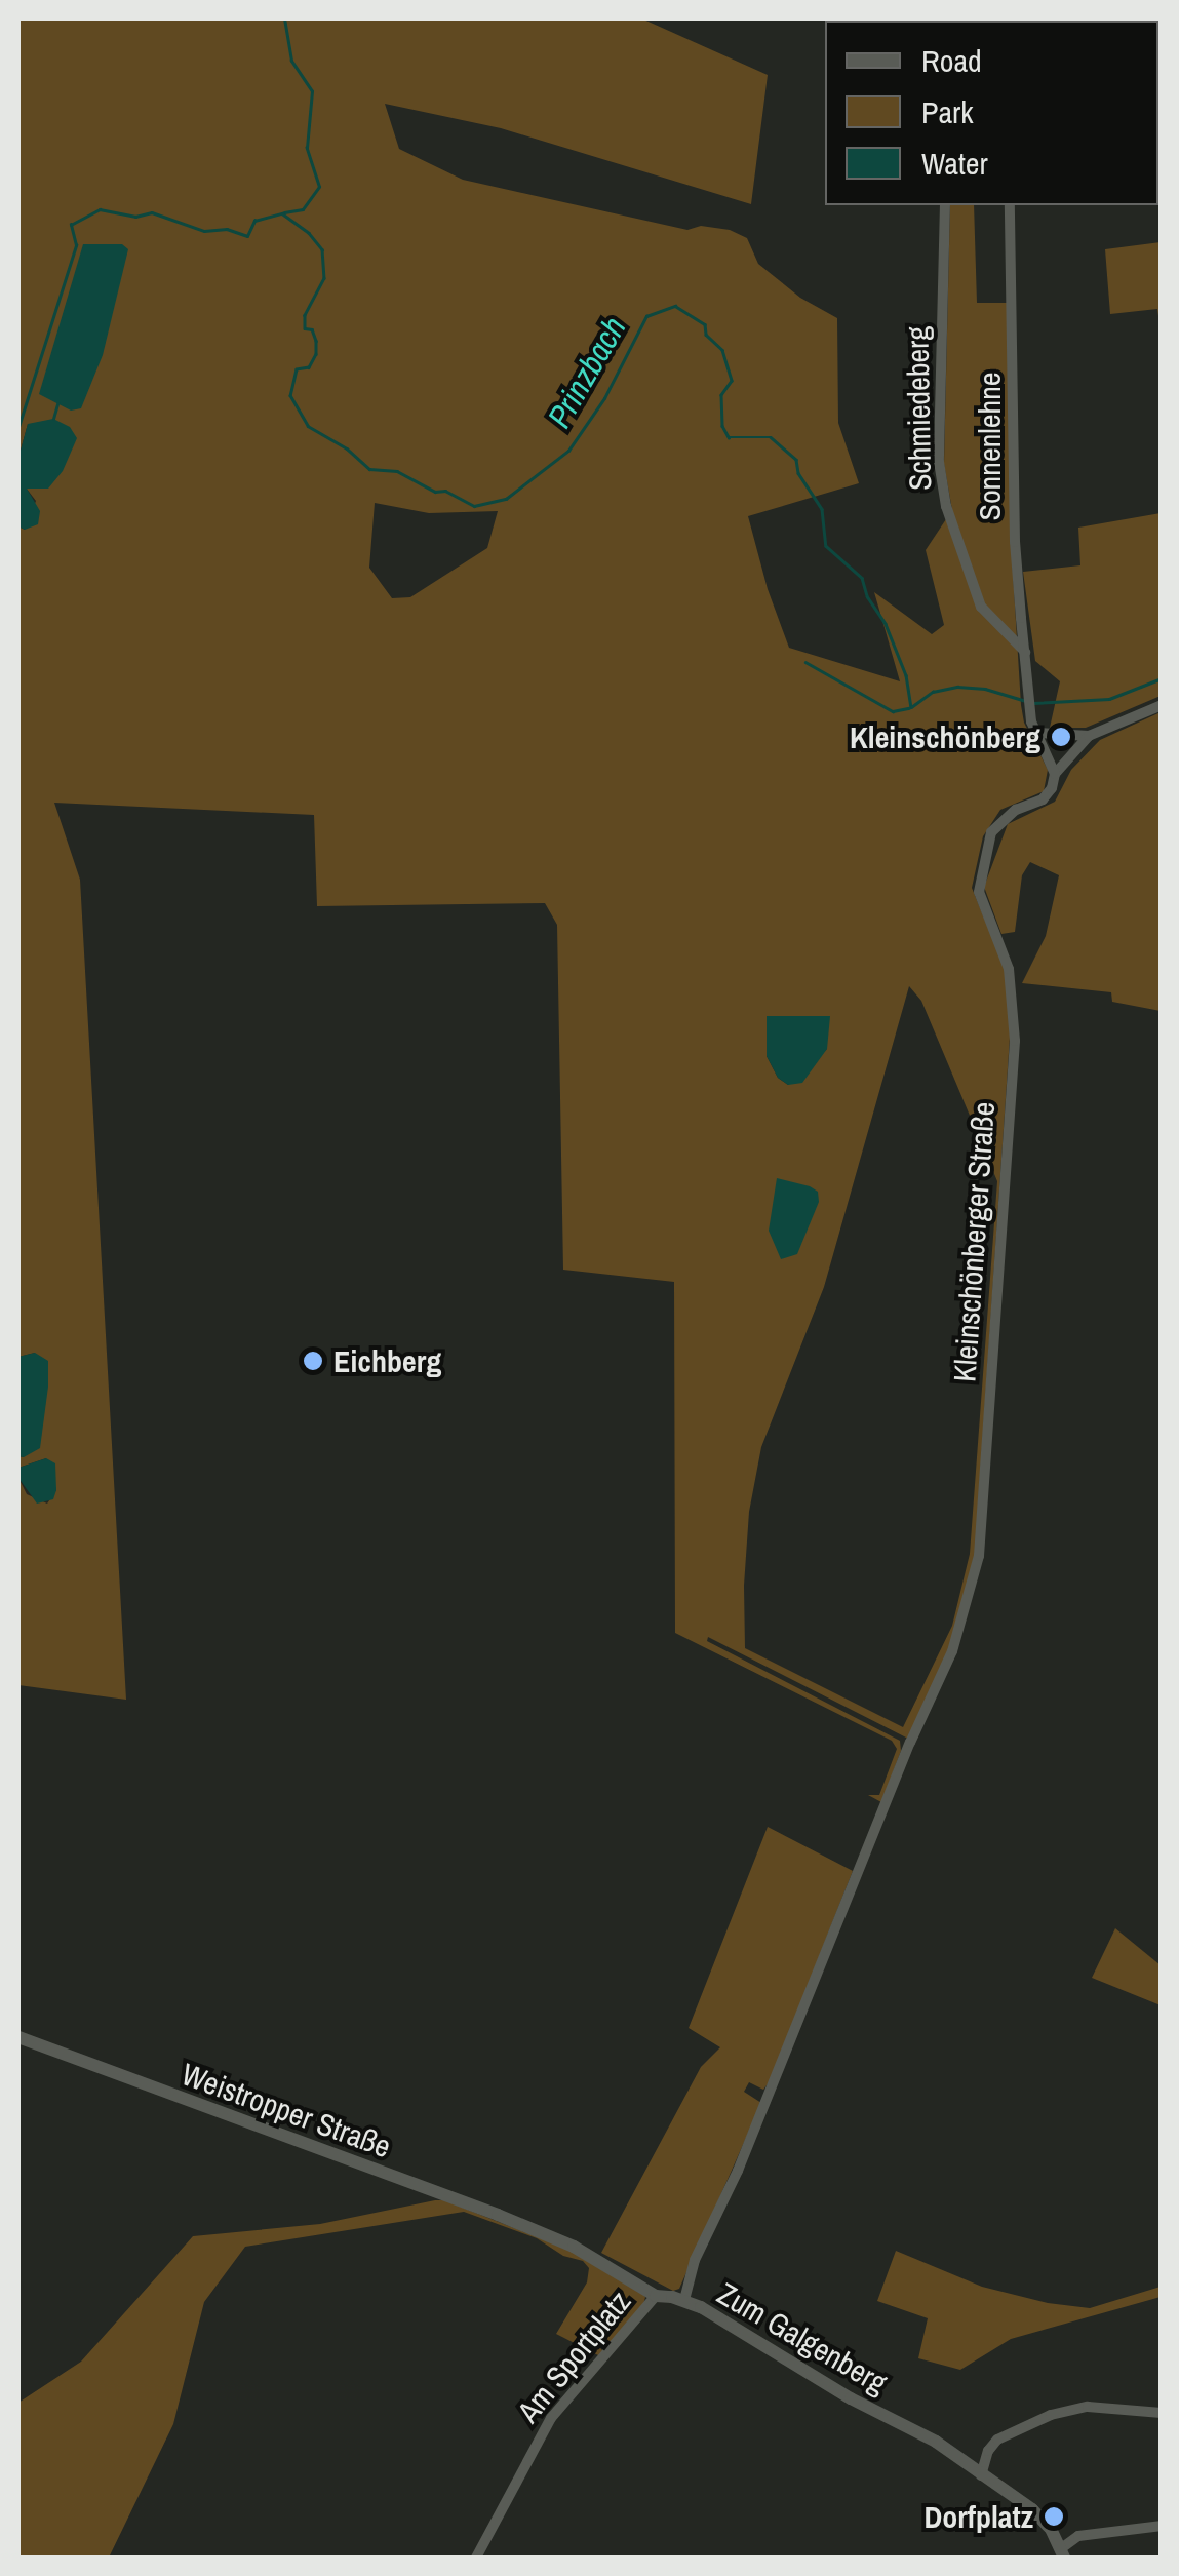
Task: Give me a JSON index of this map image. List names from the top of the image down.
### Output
{
  "streets": {
    "street": [
      "Schmiedeberg",
      "Sonnenlehne",
      "Kleinschönberger Straße",
      "Weistropper Straße",
      "Zum Galgenberg",
      "Am Sportplatz"
    ]
  },
  "crossings": [
    ["Schmiedeberg", "Sonnenlehne"],
    ["Kleinschönberger Straße", "Zum Galgenberg"],
    ["Weistropper Straße", "Zum Galgenberg"],
    ["Zum Galgenberg", "Am Sportplatz"]
  ],
  "water": ["Prinzbach"],
  "places": ["Kleinschönberg", "Eichberg", "Dorfplatz"],
  "legend": ["Road", "Park", "Water"]
}
